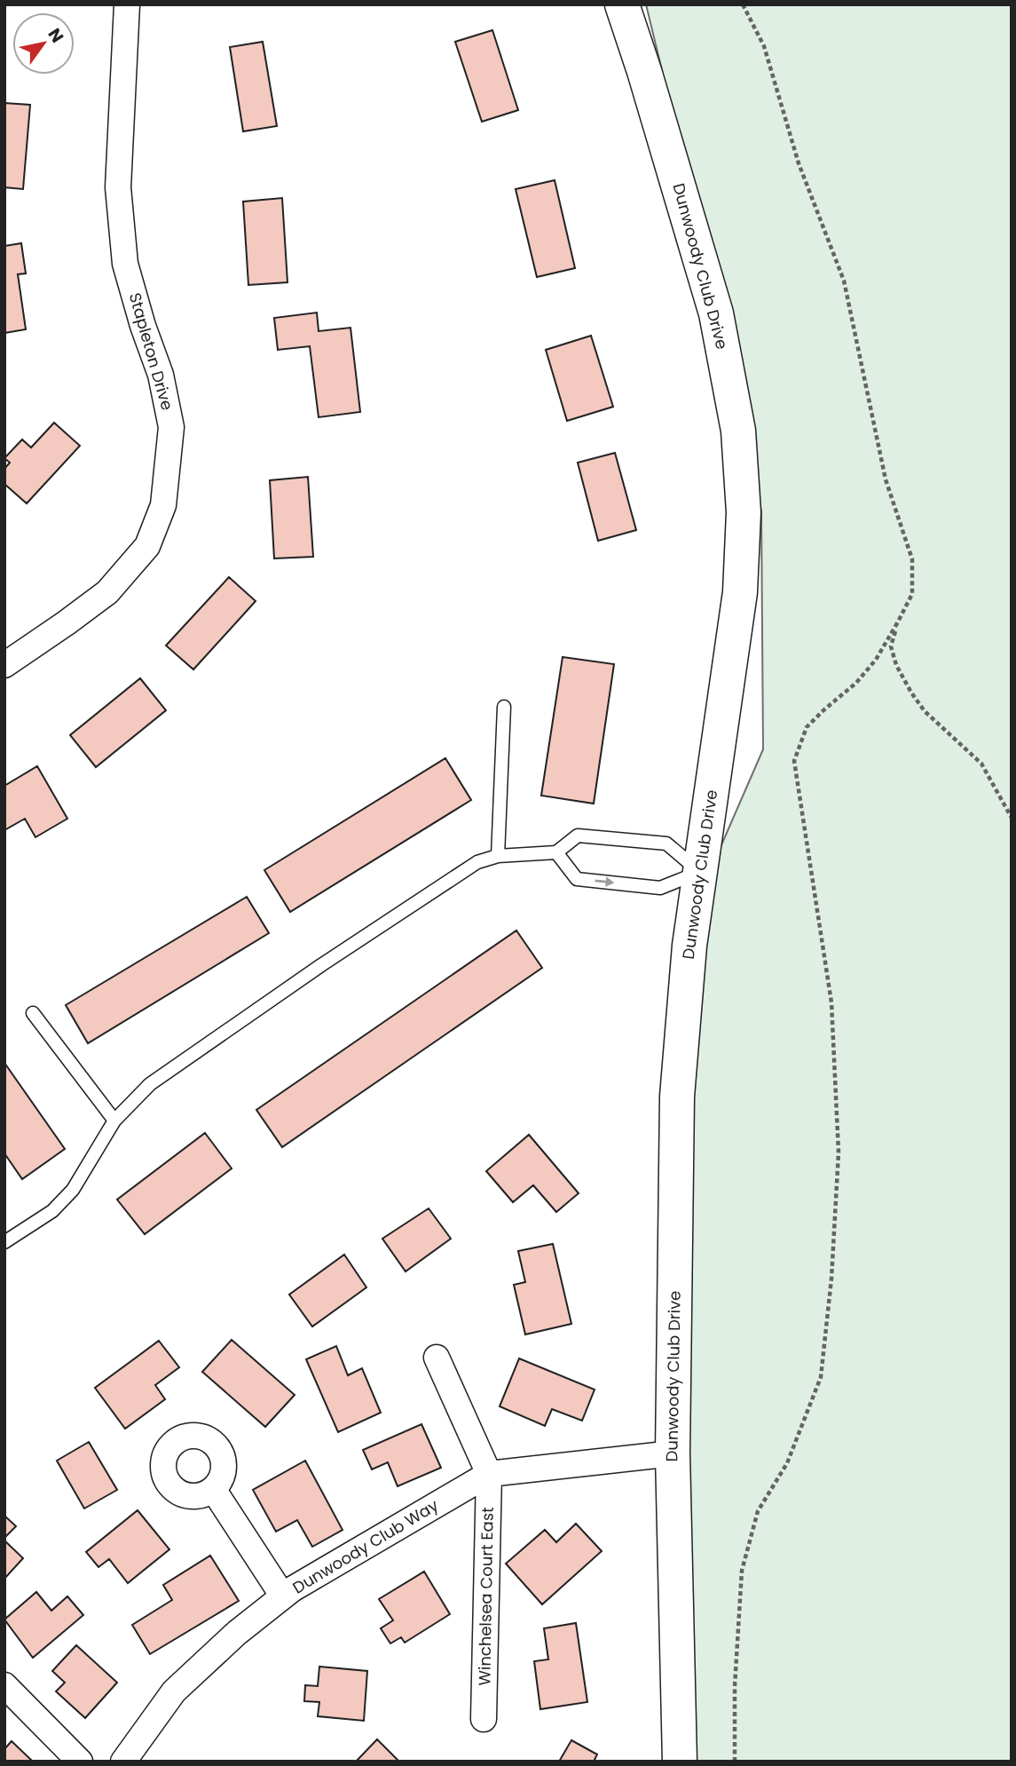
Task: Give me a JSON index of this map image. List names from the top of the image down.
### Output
{
  "streets": {
    "street": [
      "Dunwoody Club Drive",
      "Stapleton Drive",
      "Dunwoody Club Way",
      "Winchelsea Court East"
    ]
  },
  "crossings": [
    ["Dunwoody Club Drive", "Dunwoody Club Way"],
    ["Dunwoody Club Way", "Winchelsea Court East"]
  ],
  "north": "top right"
}
